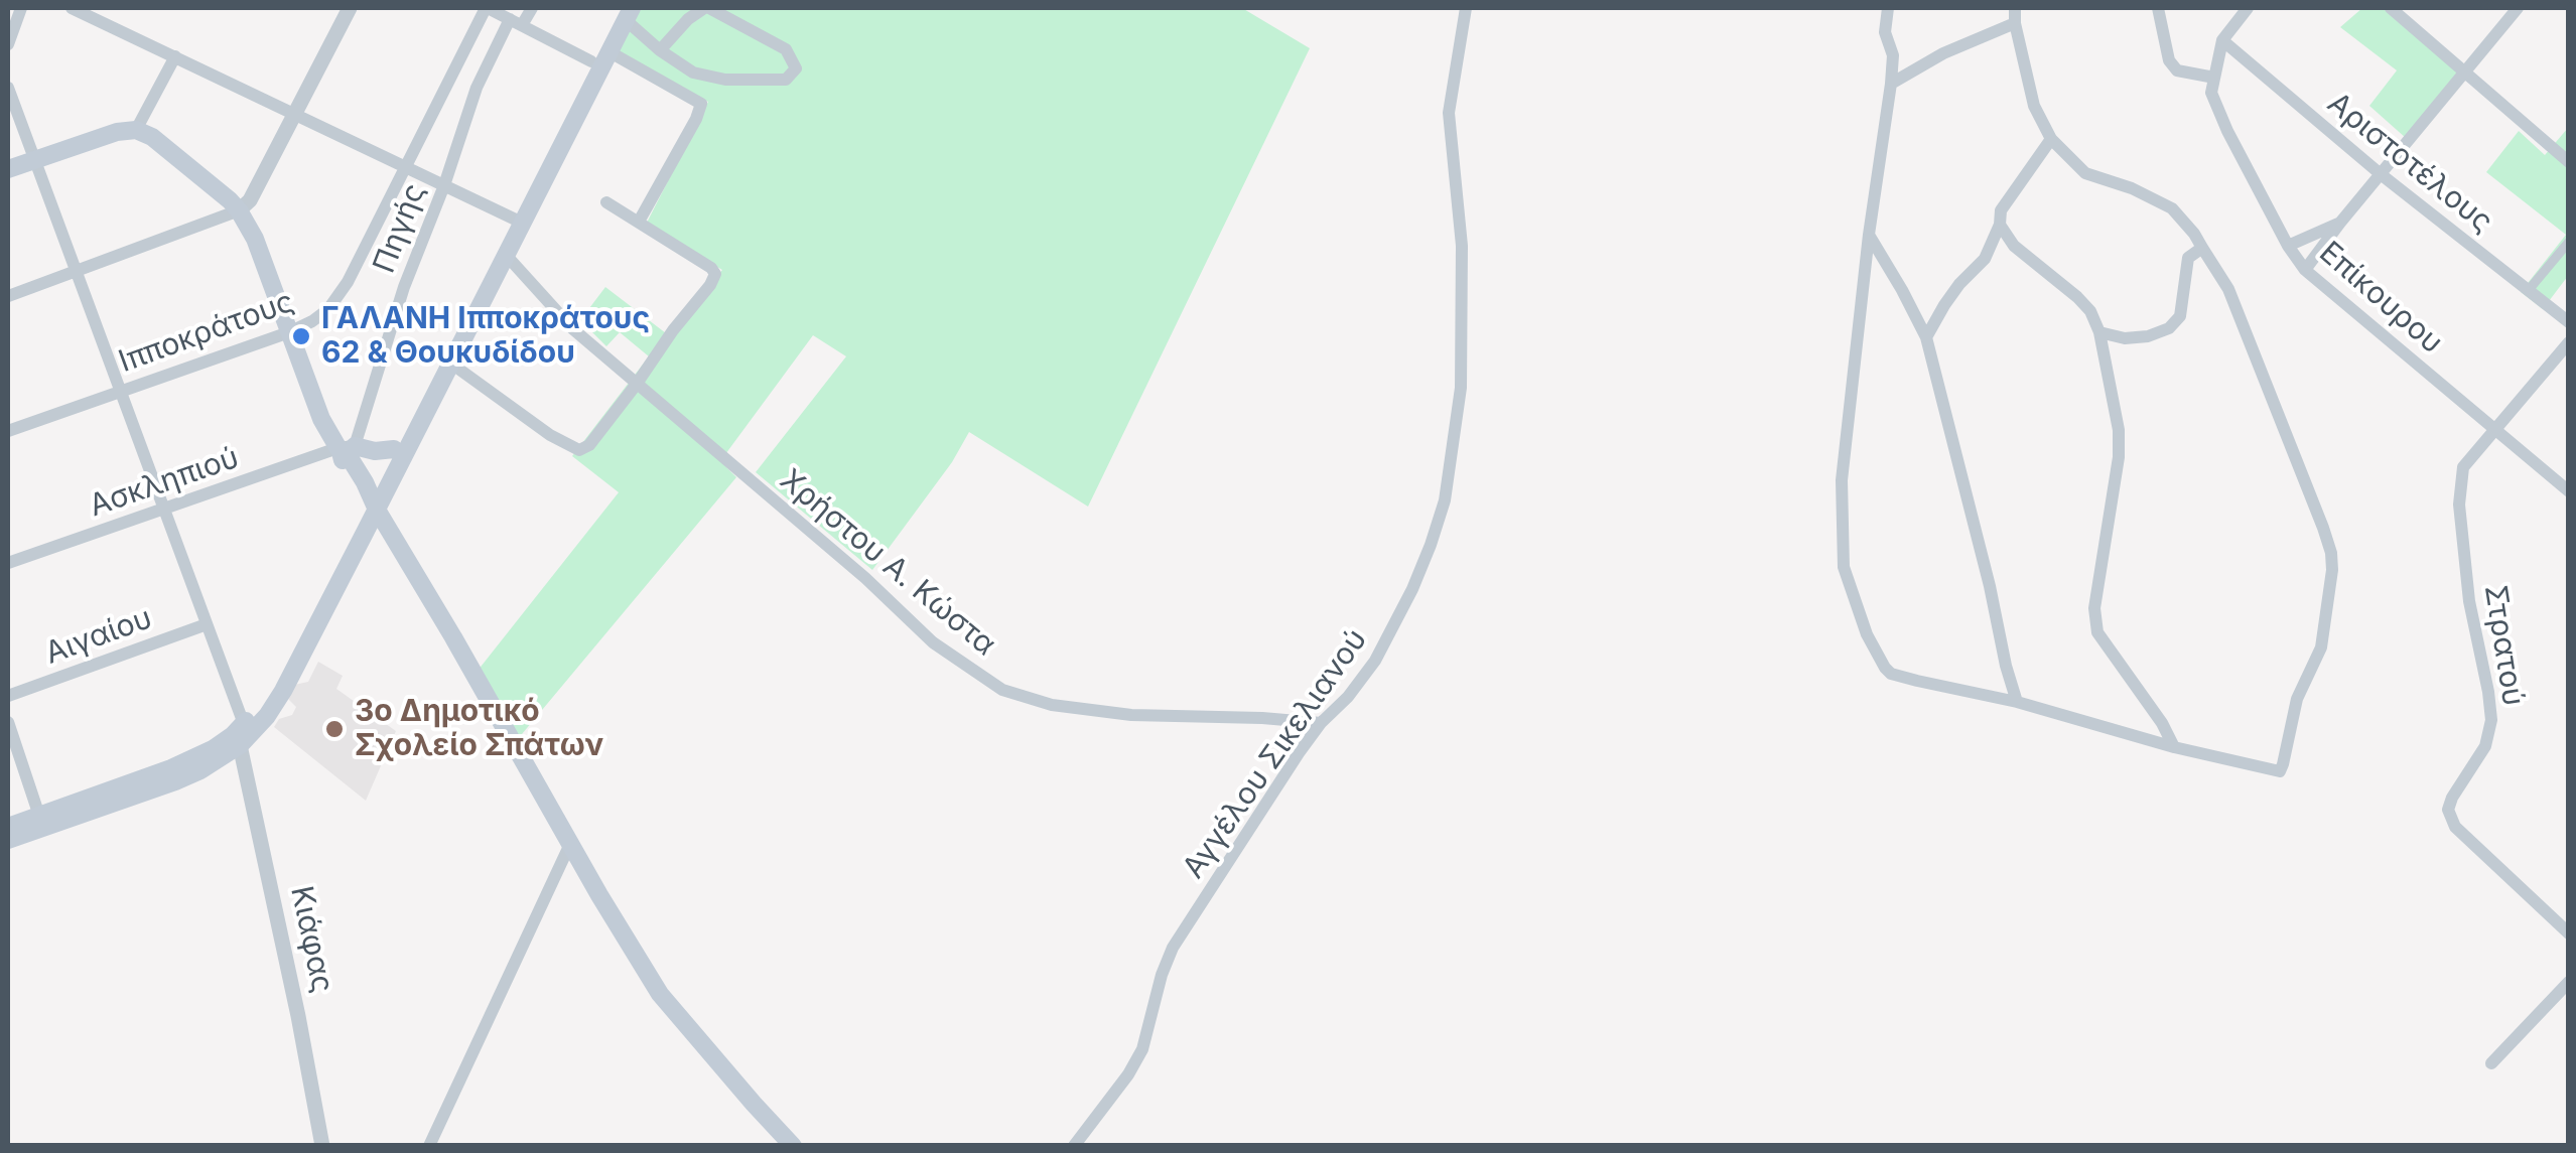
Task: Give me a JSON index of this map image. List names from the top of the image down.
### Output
{
  "streets": {
    "street": [
      "Αριστοτέλους",
      "Πηγής",
      "Επίκουρου",
      "Ιπποκράτους",
      "Ασκληπιού",
      "Χρήστου Α. Κώστα",
      "Αιγαίου",
      "Στρατού",
      "Αγγέλου Σικελιανού",
      "Κιάφας"
    ]
  },
  "crossings": [
    ["Αριστοτέλους", "Επίκουρου"],
    ["Πηγής", "Ασκληπιού"],
    ["Επίκουρου", "Στρατού"],
    ["Χρήστου Α. Κώστα", "Αγγέλου Σικελιανού"]
  ],
  "places": ["ΓΑΛΑΝΗ Ιπποκράτους 62 & Θουκυδίδου", "3ο Δημοτικό Σχολείο Σπάτων"]
}
